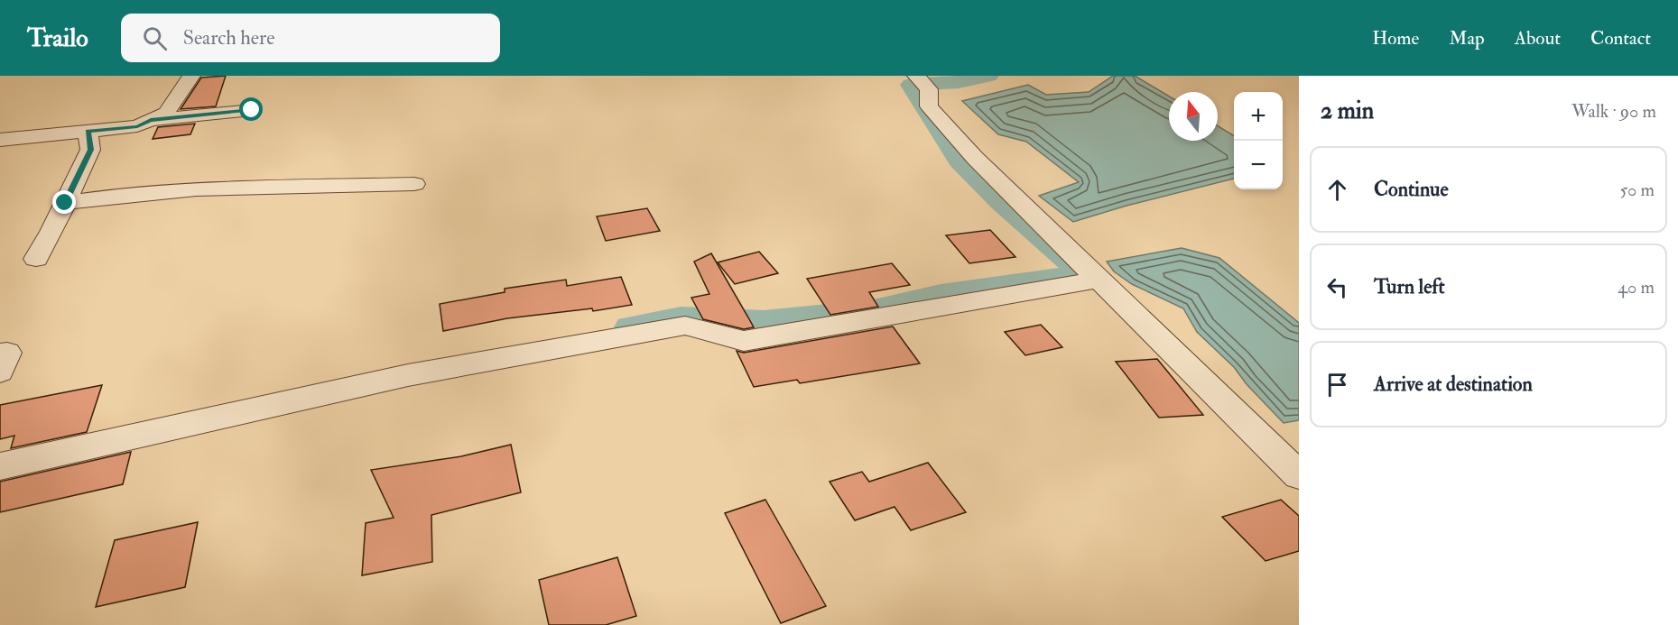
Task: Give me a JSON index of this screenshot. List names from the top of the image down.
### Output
{
  "north": "top",
  "page": {
    "header": "Trailo",
    "search": "Search here",
    "nav": [
      "Home",
      "Map",
      "About",
      "Contact"
    ],
    "heading": ["2 min", "Walk · 90 m"],
    "map_buttons": ["+", "−"],
    "list": [
      ["Continue", "50 m"],
      ["Turn left", "40 m"],
      "Arrive at destination"
    ]
  }
}
